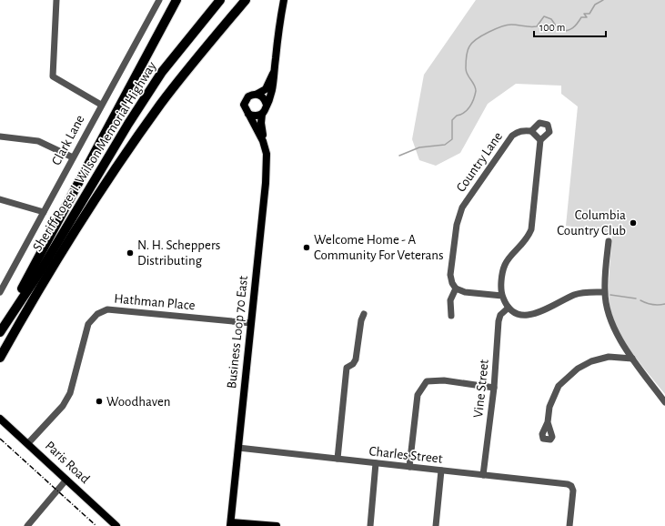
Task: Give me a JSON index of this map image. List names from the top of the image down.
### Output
{
  "streets": {
    "highway": ["Sheriff Roger I. Wilson Memorial Highway"],
    "main road": ["Business Loop 70 East", "Paris Road"],
    "street": [
      "Clark Lane",
      "Country Lane",
      "Hathman Place",
      "Vine Street",
      "Charles Street"
    ]
  },
  "crossings": [
    ["Hathman Place", "Business Loop 70 East"],
    ["Hathman Place", "Paris Road"],
    ["Business Loop 70 East", "Charles Street"],
    ["Vine Street", "Charles Street"]
  ],
  "places": [
    "Columbia Country Club",
    "Welcome Home - A Community For Veterans",
    "N. H. Scheppers Distributing",
    "Woodhaven"
  ],
  "scale_bar": "100 m"
}
